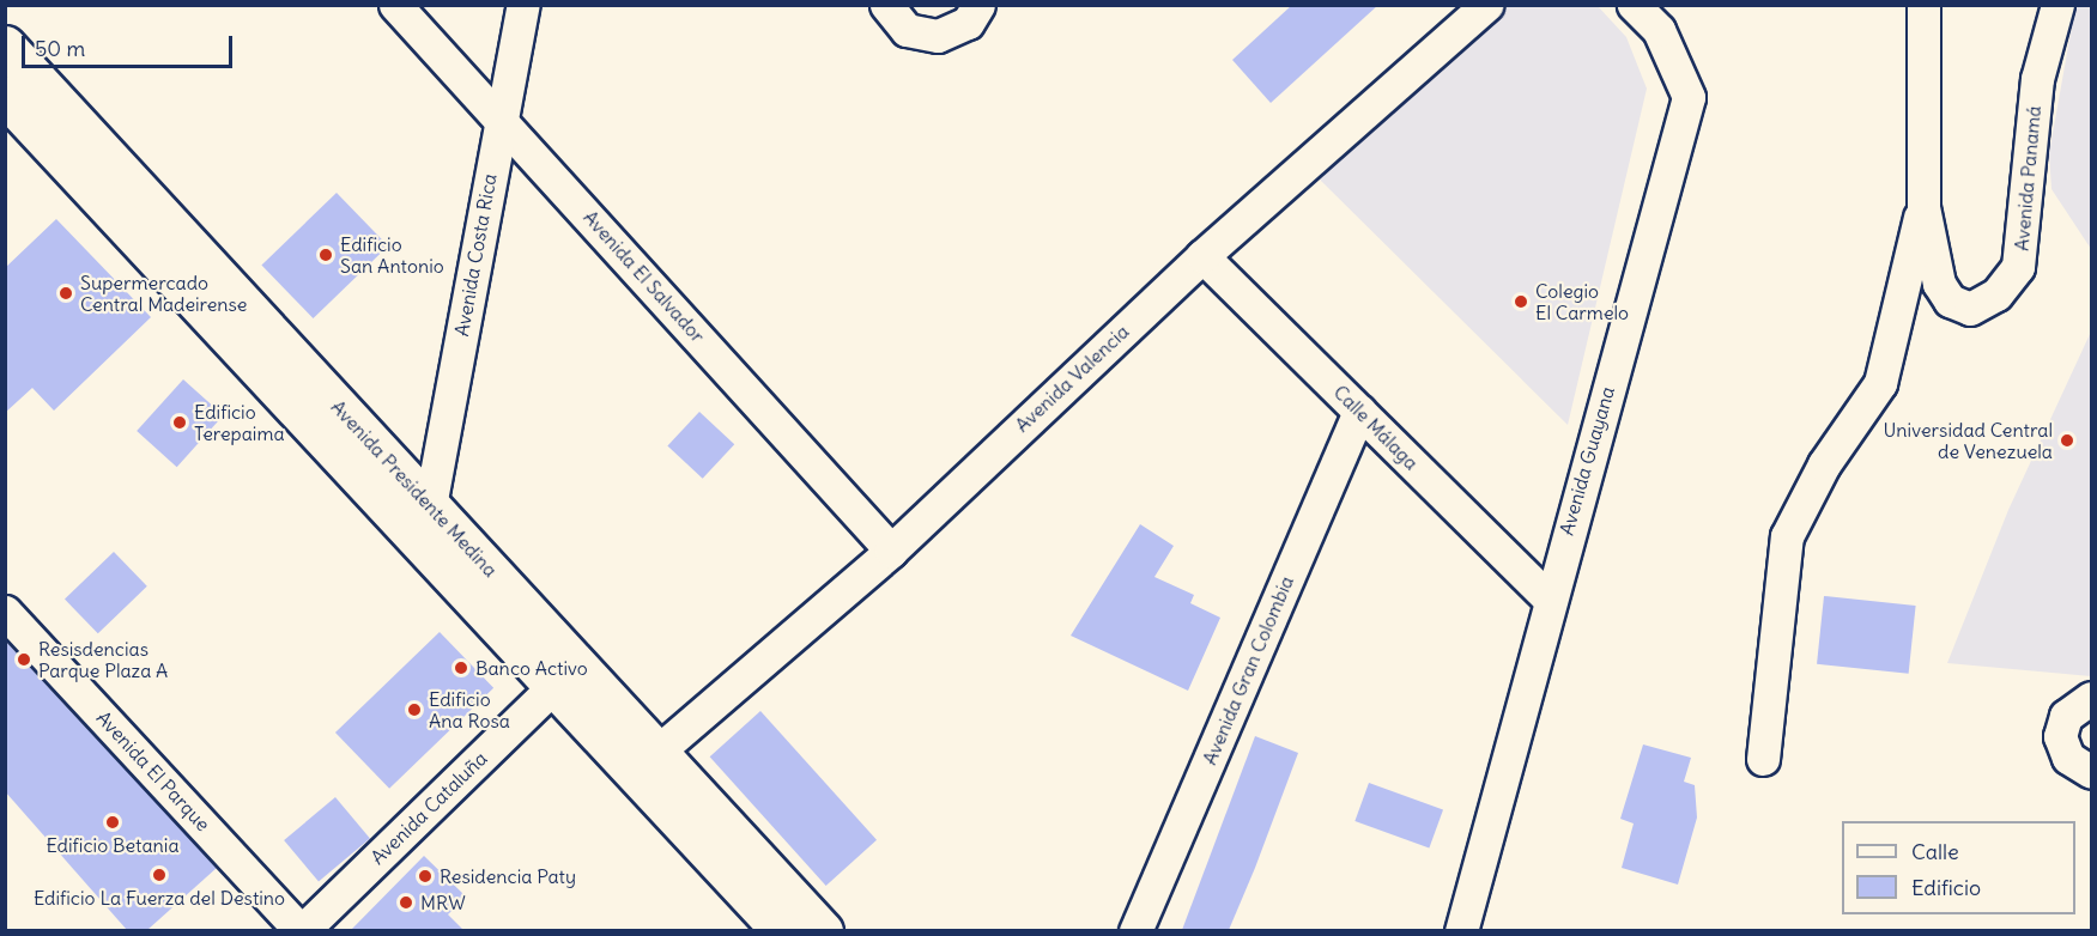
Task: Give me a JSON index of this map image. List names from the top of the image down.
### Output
{
  "streets": {
    "street": [
      "Avenida Panamá",
      "Avenida Costa Rica",
      "Avenida El Salvador",
      "Avenida Valencia",
      "Calle Málaga",
      "Avenida Guayana",
      "Avenida Presidente Medina",
      "Avenida Gran Colombia",
      "Avenida El Parque",
      "Avenida Cataluña"
    ]
  },
  "crossings": [
    ["Avenida Costa Rica", "Avenida El Salvador"],
    ["Avenida Costa Rica", "Avenida Presidente Medina"],
    ["Avenida El Salvador", "Avenida Valencia"],
    ["Avenida Valencia", "Calle Málaga"],
    ["Avenida Valencia", "Avenida Presidente Medina"],
    ["Calle Málaga", "Avenida Guayana"],
    ["Calle Málaga", "Avenida Gran Colombia"],
    ["Avenida Presidente Medina", "Avenida Cataluña"],
    ["Avenida El Parque", "Avenida Cataluña"]
  ],
  "places": [
    "Edificio San Antonio",
    "Supermercado Central Madeirense",
    "Colegio El Carmelo",
    "Edificio Terepaima",
    "Universidad Central de Venezuela",
    "Resisdencias Parque Plaza A",
    "Banco Activo",
    "Edificio Ana Rosa",
    "Edificio Betania",
    "Edificio La Fuerza del Destino",
    "Residencia Paty",
    "MRW"
  ],
  "legend": ["Calle", "Edificio"],
  "scale_bar": "50 m"
}
